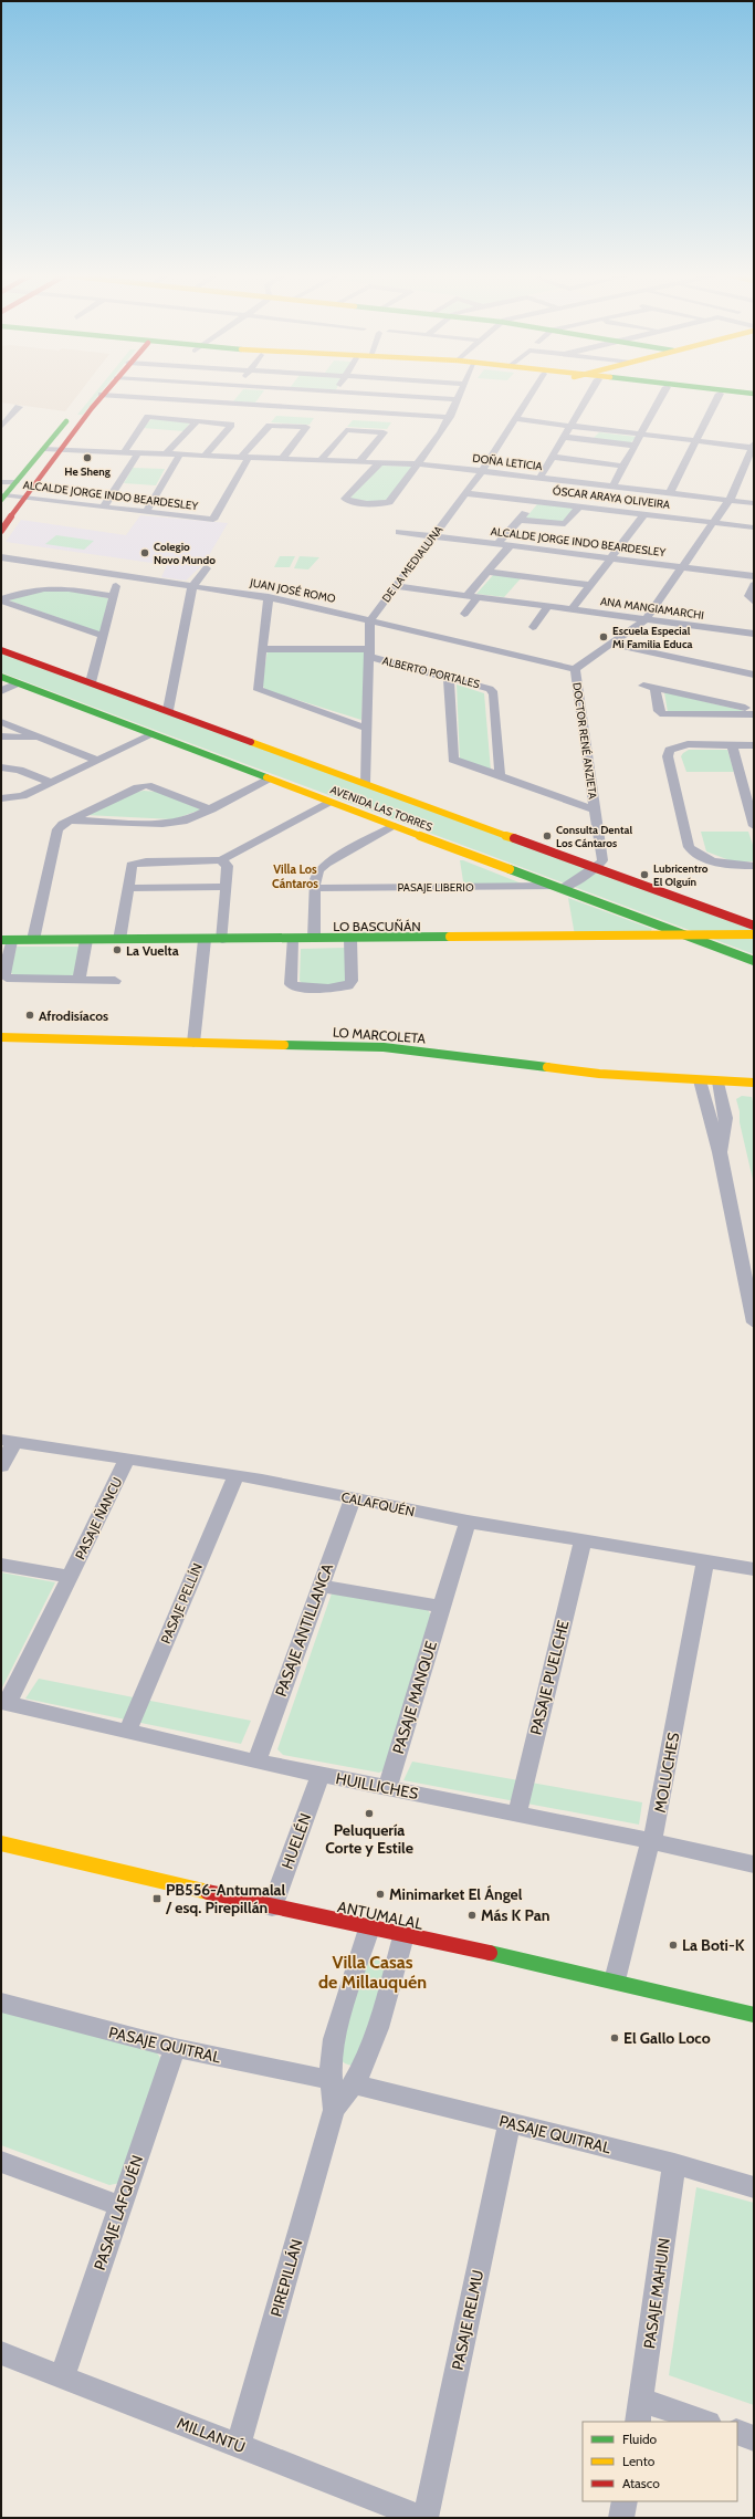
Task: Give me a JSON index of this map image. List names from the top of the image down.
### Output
{
  "streets": {
    "street": [
      "DOÑA LETICIA",
      "ALCALDE JORGE INDO BEARDESLEY",
      "ÓSCAR ARAYA OLIVEIRA",
      "DE LA MEDIALUNA",
      "JUAN JOSÉ ROMO",
      "ANA MANGIAMARCHI",
      "ALBERTO PORTALES",
      "DOCTOR RENÉ ANZIETA",
      "AVENIDA LAS TORRES",
      "PASAJE LIBERIO",
      "LO BASCUÑÁN",
      "LO MARCOLETA",
      "CALAFQUÉN",
      "PASAJE ÑANCU",
      "PASAJE PELLÍN",
      "PASAJE ANTILLANCA",
      "PASAJE PUELCHE",
      "PASAJE MANQUE",
      "MOLUCHES",
      "HUILLICHES",
      "HUELÉN",
      "ANTUMALAL",
      "PASAJE QUITRAL",
      "PASAJE LAFQUÉN",
      "PIREPILLÁN",
      "PASAJE MAHUIN",
      "PASAJE RELMU",
      "MILLANTÚ"
    ]
  },
  "crossings": [
    ["DOÑA LETICIA", "ALCALDE JORGE INDO BEARDESLEY"],
    ["DOÑA LETICIA", "DE LA MEDIALUNA"],
    ["DOÑA LETICIA", "DOCTOR RENÉ ANZIETA"],
    ["ALCALDE JORGE INDO BEARDESLEY", "DE LA MEDIALUNA"],
    ["ALCALDE JORGE INDO BEARDESLEY", "DOCTOR RENÉ ANZIETA"],
    ["ÓSCAR ARAYA OLIVEIRA", "DE LA MEDIALUNA"],
    ["ÓSCAR ARAYA OLIVEIRA", "DOCTOR RENÉ ANZIETA"],
    ["DE LA MEDIALUNA", "JUAN JOSÉ ROMO"],
    ["DE LA MEDIALUNA", "ANA MANGIAMARCHI"],
    ["JUAN JOSÉ ROMO", "DOCTOR RENÉ ANZIETA"],
    ["ANA MANGIAMARCHI", "DOCTOR RENÉ ANZIETA"],
    ["DOCTOR RENÉ ANZIETA", "AVENIDA LAS TORRES"],
    ["AVENIDA LAS TORRES", "PASAJE LIBERIO"],
    ["AVENIDA LAS TORRES", "LO BASCUÑÁN"],
    ["CALAFQUÉN", "PASAJE ÑANCU"],
    ["CALAFQUÉN", "PASAJE PELLÍN"],
    ["CALAFQUÉN", "PASAJE ANTILLANCA"],
    ["CALAFQUÉN", "PASAJE PUELCHE"],
    ["CALAFQUÉN", "PASAJE MANQUE"],
    ["CALAFQUÉN", "MOLUCHES"],
    ["PASAJE ÑANCU", "HUILLICHES"],
    ["PASAJE PELLÍN", "HUILLICHES"],
    ["PASAJE ANTILLANCA", "HUILLICHES"],
    ["PASAJE PUELCHE", "HUILLICHES"],
    ["PASAJE MANQUE", "HUILLICHES"],
    ["MOLUCHES", "HUILLICHES"],
    ["MOLUCHES", "ANTUMALAL"],
    ["HUILLICHES", "HUELÉN"],
    ["HUELÉN", "ANTUMALAL"],
    ["ANTUMALAL", "PIREPILLÁN"],
    ["PASAJE QUITRAL", "PASAJE LAFQUÉN"],
    ["PASAJE QUITRAL", "PIREPILLÁN"],
    ["PASAJE QUITRAL", "PASAJE MAHUIN"],
    ["PASAJE QUITRAL", "PASAJE RELMU"],
    ["PASAJE LAFQUÉN", "MILLANTÚ"],
    ["PIREPILLÁN", "MILLANTÚ"],
    ["PASAJE RELMU", "MILLANTÚ"]
  ],
  "districts": ["Villa Los Cántaros", "Villa Casas de Millauquén"],
  "places": {
    "other": [
      "He Sheng",
      "Colegio Novo Mundo",
      "Escuela Especial Mi Familia Educa",
      "Consulta Dental Los Cántaros",
      "Lubricentro El Olguín",
      "La Vuelta",
      "Afrodisíacos",
      "Peluquería Corte y Estile",
      "Minimarket El Ángel",
      "Más K Pan",
      "La Boti-K",
      "El Gallo Loco"
    ],
    "transit": ["PB556-Antumalal / esq. Pirepillán"]
  },
  "legend": ["Fluido", "Lento", "Atasco"]
}
